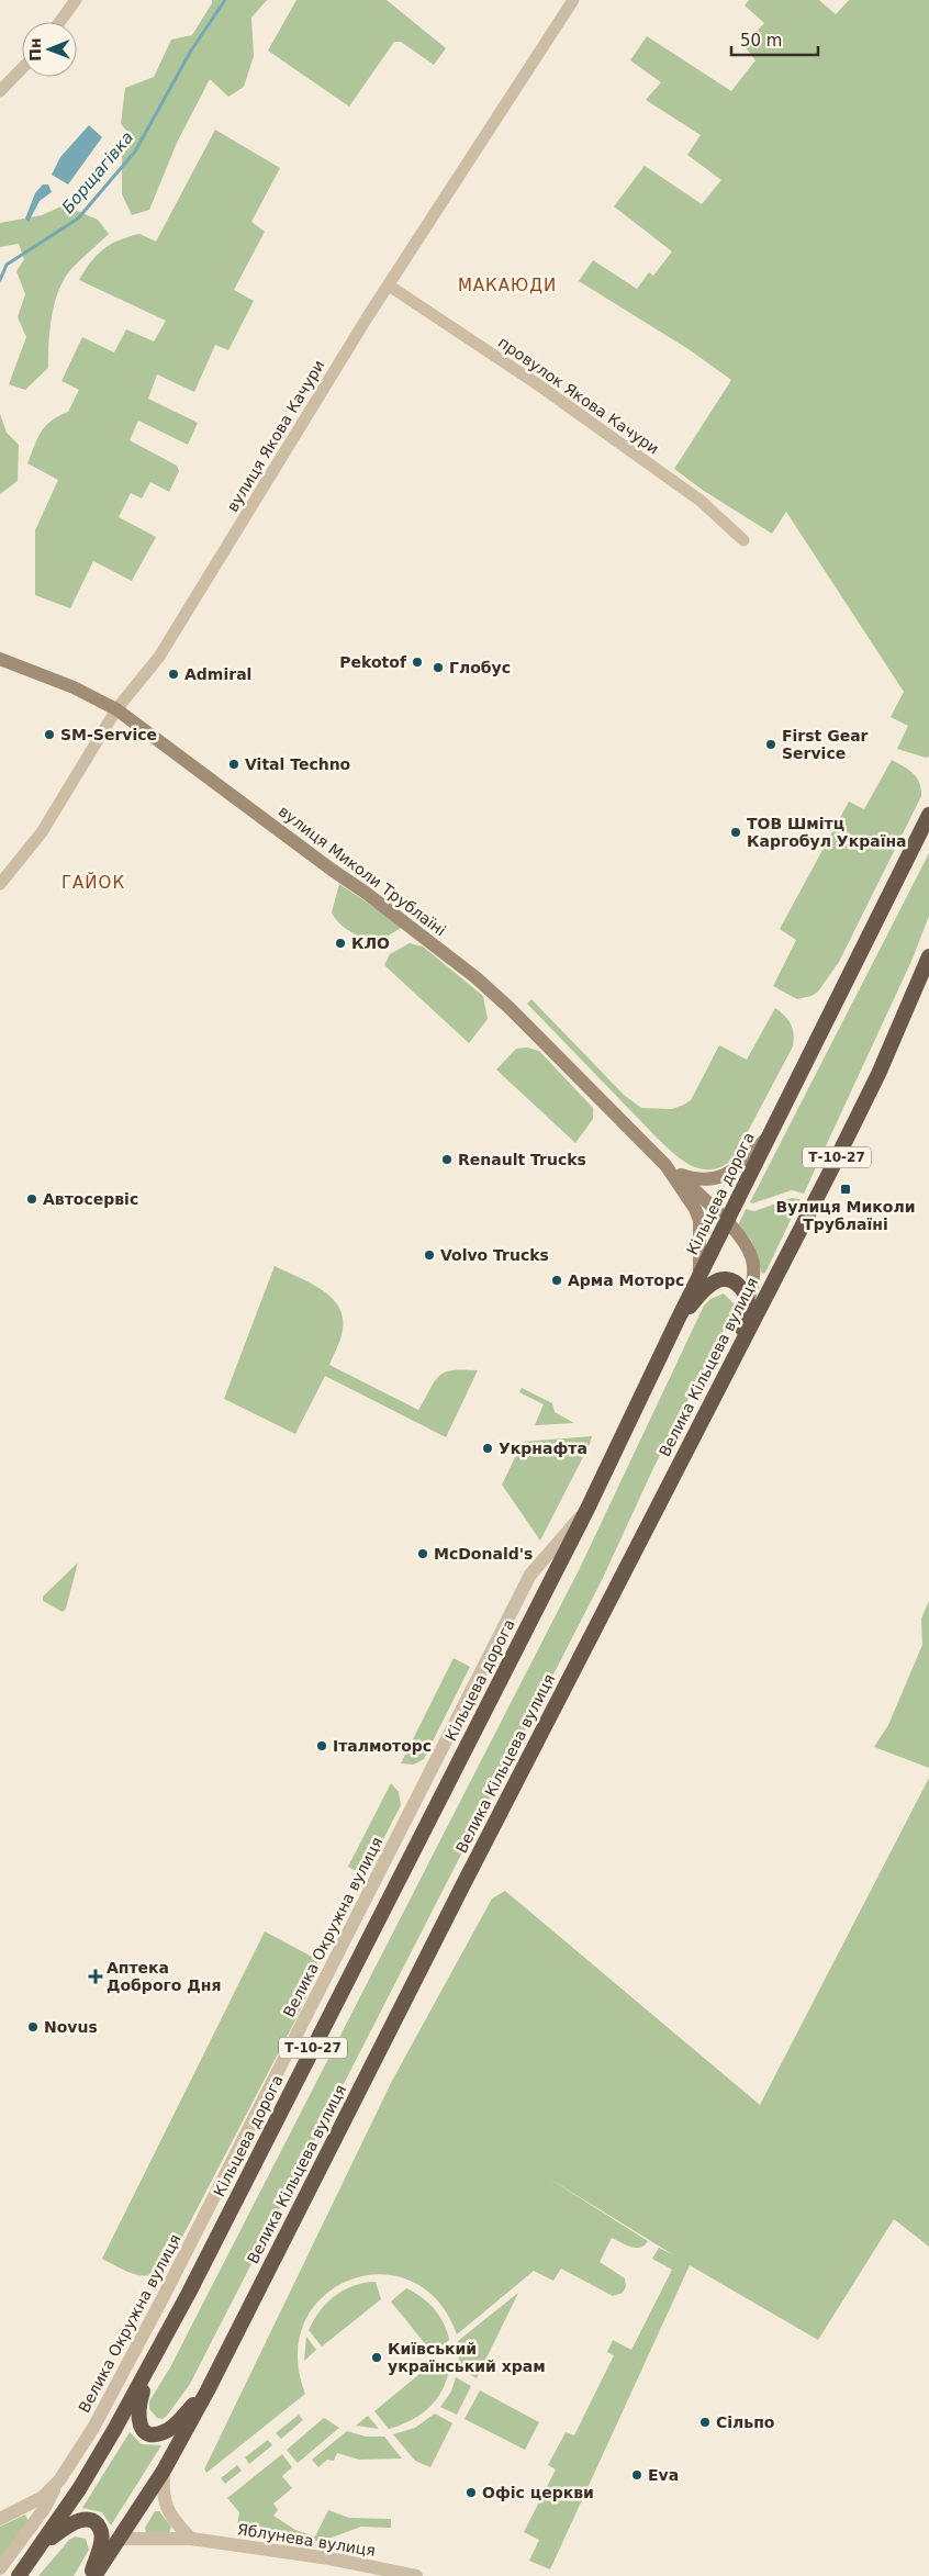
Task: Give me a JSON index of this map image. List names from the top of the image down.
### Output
{
  "streets": {
    "highway": ["Т-10-27", "Кільцева дорога", "Велика Кільцева вулиця"],
    "main road": ["вулиця Миколи Трублаїні"],
    "street": [
      "провулок Якова Качури",
      "вулиця Якова Качури",
      "Велика Окружна вулиця",
      "Яблунева вулиця"
    ]
  },
  "crossings": [
    ["провулок Якова Качури", "вулиця Якова Качури"],
    ["вулиця Якова Качури", "вулиця Миколи Трублаїні"],
    ["вулиця Миколи Трублаїні", "Кільцева дорога"],
    ["Кільцева дорога", "Велика Окружна вулиця"],
    ["Велика Кільцева вулиця", "Яблунева вулиця"]
  ],
  "districts": ["МАКАЮДИ", "ГАЙОК"],
  "water": ["Борщагівка"],
  "places": {
    "other": [
      "Pekotof",
      "Глобус",
      "Admiral",
      "SM-Service",
      "First Gear Service",
      "Vital Techno",
      "ТОВ Шмітц Каргобул Україна",
      "КЛО",
      "Renault Trucks",
      "Автосервіс",
      "Volvo Trucks",
      "Арма Моторс",
      "Укрнафта",
      "McDonald's",
      "Італмоторс",
      "Novus",
      "Київський український храм",
      "Сільпо",
      "Eva",
      "Офіс церкви"
    ],
    "transit": ["Вулиця Миколи Трублаїні"],
    "health": ["Аптека Доброго Дня"]
  },
  "scale_bar": "50 m",
  "north": "left"
}
